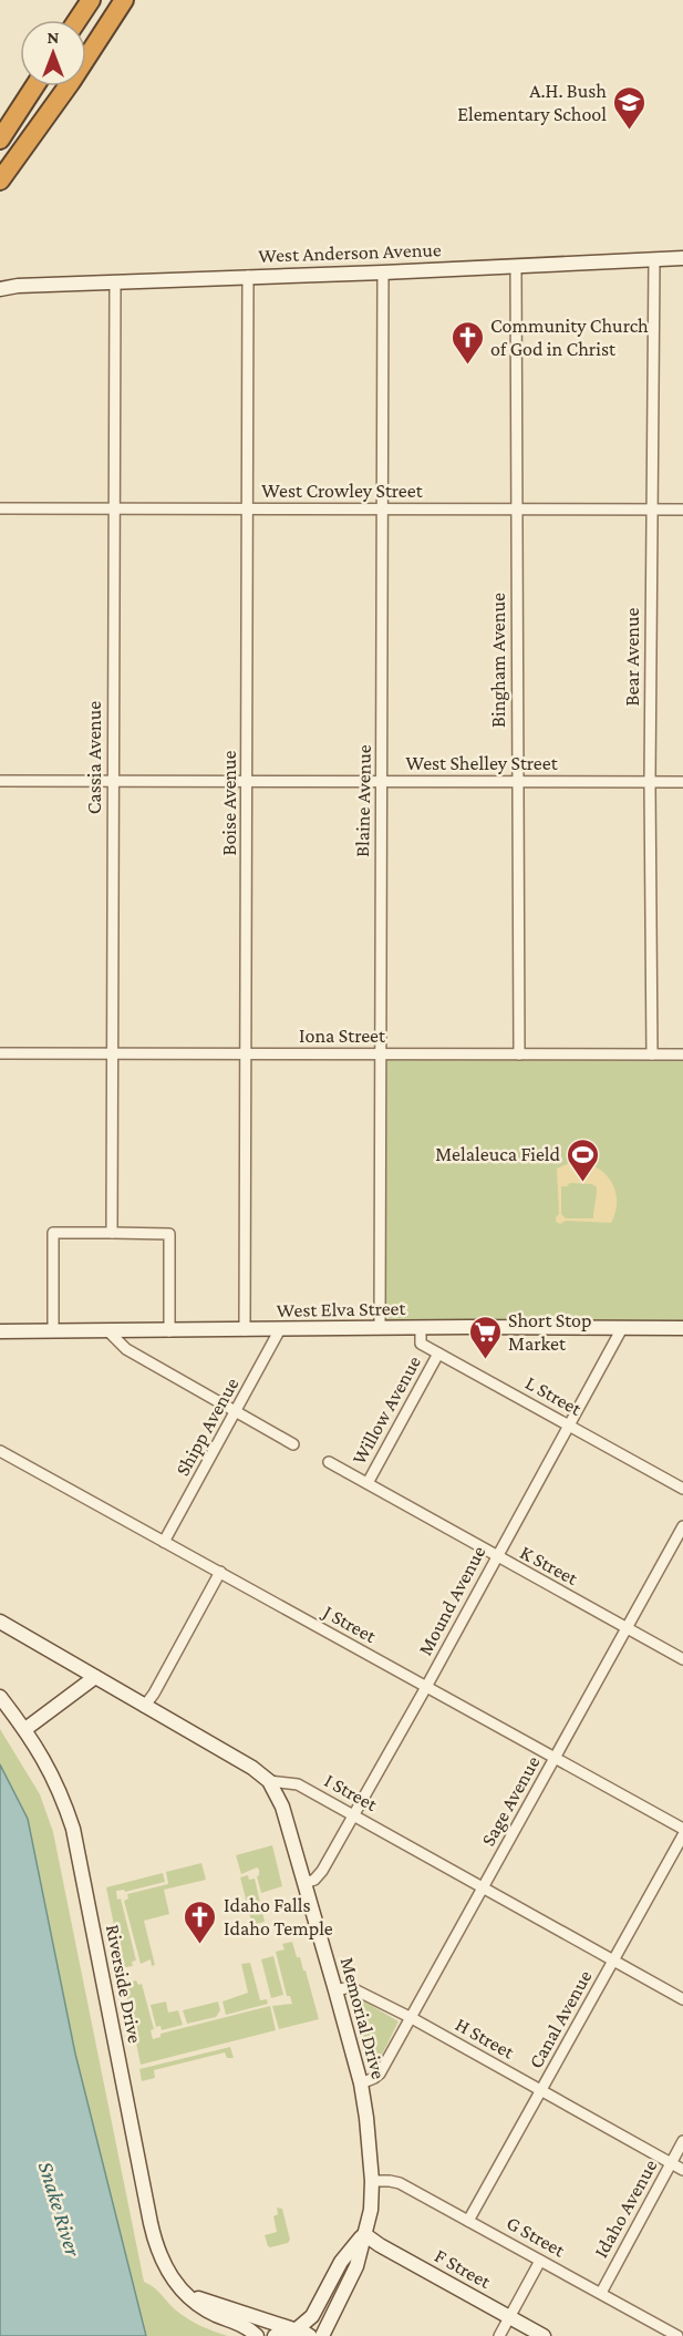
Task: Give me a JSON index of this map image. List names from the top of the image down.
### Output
{
  "streets": {
    "street": [
      "West Anderson Avenue",
      "West Crowley Street",
      "Bear Avenue",
      "Bingham Avenue",
      "Cassia Avenue",
      "West Shelley Street",
      "Blaine Avenue",
      "Boise Avenue",
      "Iona Street",
      "West Elva Street",
      "L Street",
      "Willow Avenue",
      "Shipp Avenue",
      "K Street",
      "Mound Avenue",
      "J Street",
      "I Street",
      "Sage Avenue",
      "Riverside Drive",
      "Memorial Drive",
      "Canal Avenue",
      "H Street",
      "Idaho Avenue",
      "G Street",
      "F Street"
    ]
  },
  "crossings": [
    ["West Anderson Avenue", "Bear Avenue"],
    ["West Anderson Avenue", "Bingham Avenue"],
    ["West Anderson Avenue", "Cassia Avenue"],
    ["West Anderson Avenue", "Blaine Avenue"],
    ["West Anderson Avenue", "Boise Avenue"],
    ["West Crowley Street", "Bear Avenue"],
    ["West Crowley Street", "Bingham Avenue"],
    ["West Crowley Street", "Cassia Avenue"],
    ["West Crowley Street", "Blaine Avenue"],
    ["West Crowley Street", "Boise Avenue"],
    ["Bear Avenue", "West Shelley Street"],
    ["Bear Avenue", "Iona Street"],
    ["Bingham Avenue", "West Shelley Street"],
    ["Bingham Avenue", "Iona Street"],
    ["Cassia Avenue", "West Shelley Street"],
    ["Cassia Avenue", "Iona Street"],
    ["West Shelley Street", "Blaine Avenue"],
    ["West Shelley Street", "Boise Avenue"],
    ["Blaine Avenue", "Iona Street"],
    ["Blaine Avenue", "West Elva Street"],
    ["Boise Avenue", "Iona Street"],
    ["Boise Avenue", "West Elva Street"],
    ["West Elva Street", "L Street"],
    ["West Elva Street", "Shipp Avenue"],
    ["West Elva Street", "Mound Avenue"],
    ["L Street", "Willow Avenue"],
    ["L Street", "Mound Avenue"],
    ["Willow Avenue", "K Street"],
    ["Shipp Avenue", "J Street"],
    ["K Street", "Mound Avenue"],
    ["K Street", "Sage Avenue"],
    ["Mound Avenue", "J Street"],
    ["Mound Avenue", "I Street"],
    ["Mound Avenue", "Memorial Drive"],
    ["J Street", "Sage Avenue"],
    ["I Street", "Sage Avenue"],
    ["I Street", "Memorial Drive"],
    ["I Street", "Canal Avenue"],
    ["Sage Avenue", "Memorial Drive"],
    ["Sage Avenue", "H Street"],
    ["Memorial Drive", "H Street"],
    ["Memorial Drive", "G Street"],
    ["Memorial Drive", "F Street"],
    ["Canal Avenue", "H Street"],
    ["Canal Avenue", "G Street"],
    ["H Street", "Idaho Avenue"],
    ["Idaho Avenue", "G Street"]
  ],
  "water": ["Snake River"],
  "places": {
    "school or university": ["A.H. Bush Elementary School"],
    "church": ["Community Church of God in Christ", "Idaho Falls Idaho Temple"],
    "sports": ["Melaleuca Field"],
    "supermarket": ["Short Stop Market"]
  },
  "north": "top"
}
